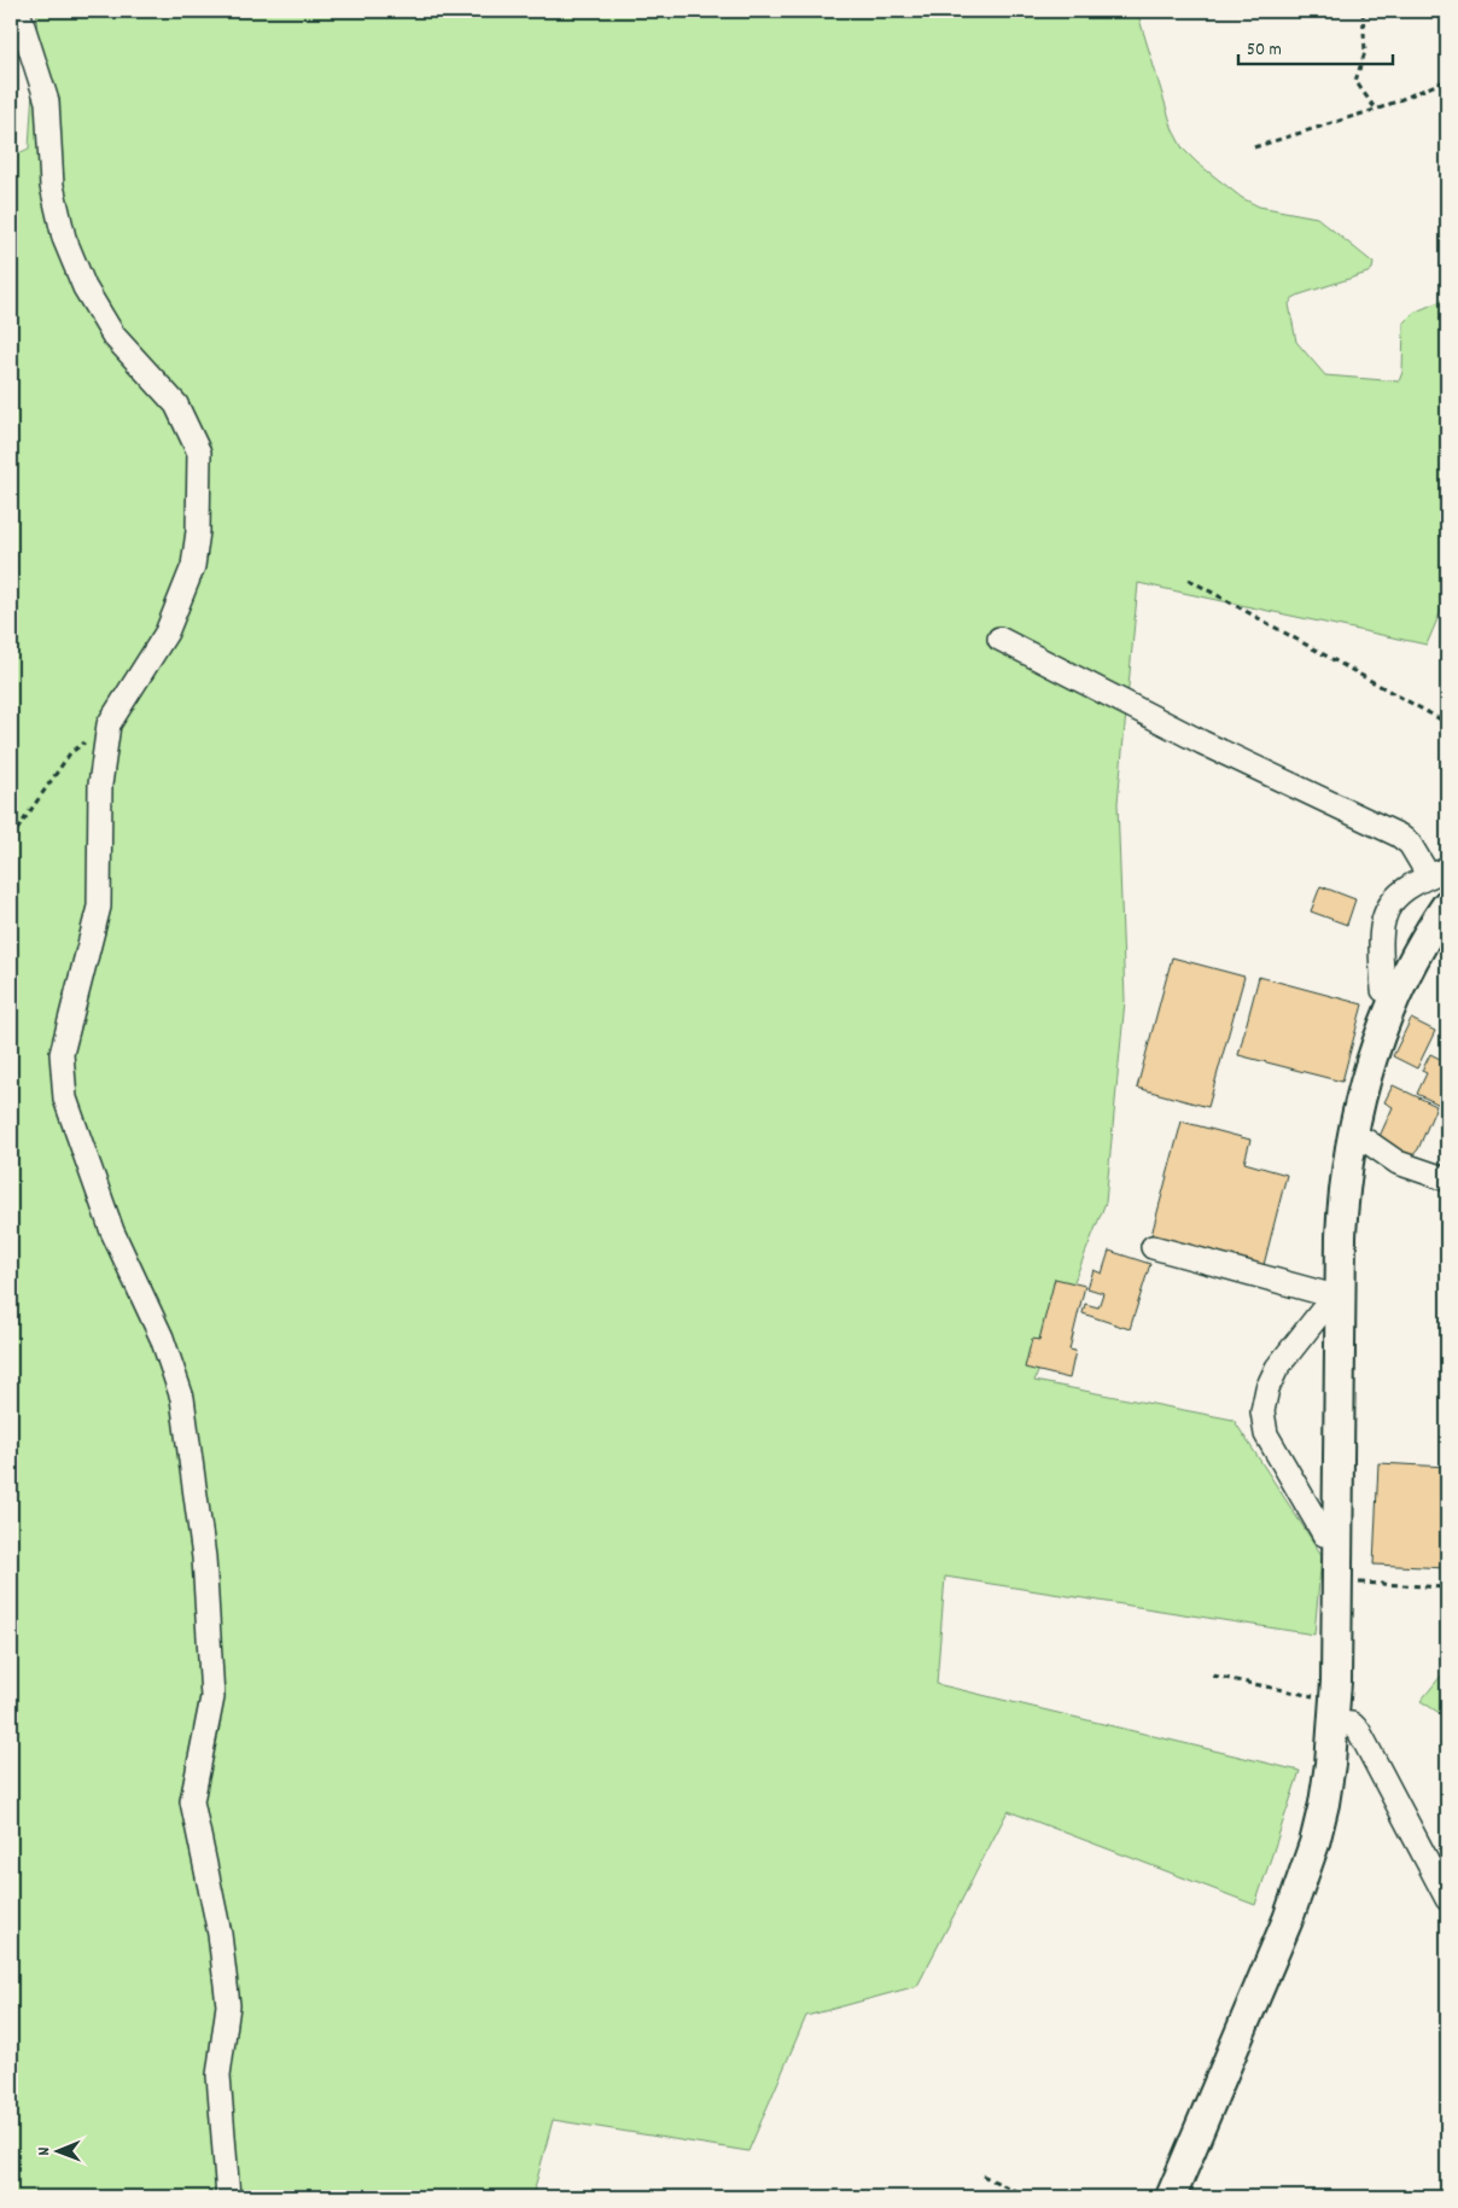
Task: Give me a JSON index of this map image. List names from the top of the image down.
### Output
{
  "scale_bar": "50 m",
  "north": "left"
}
